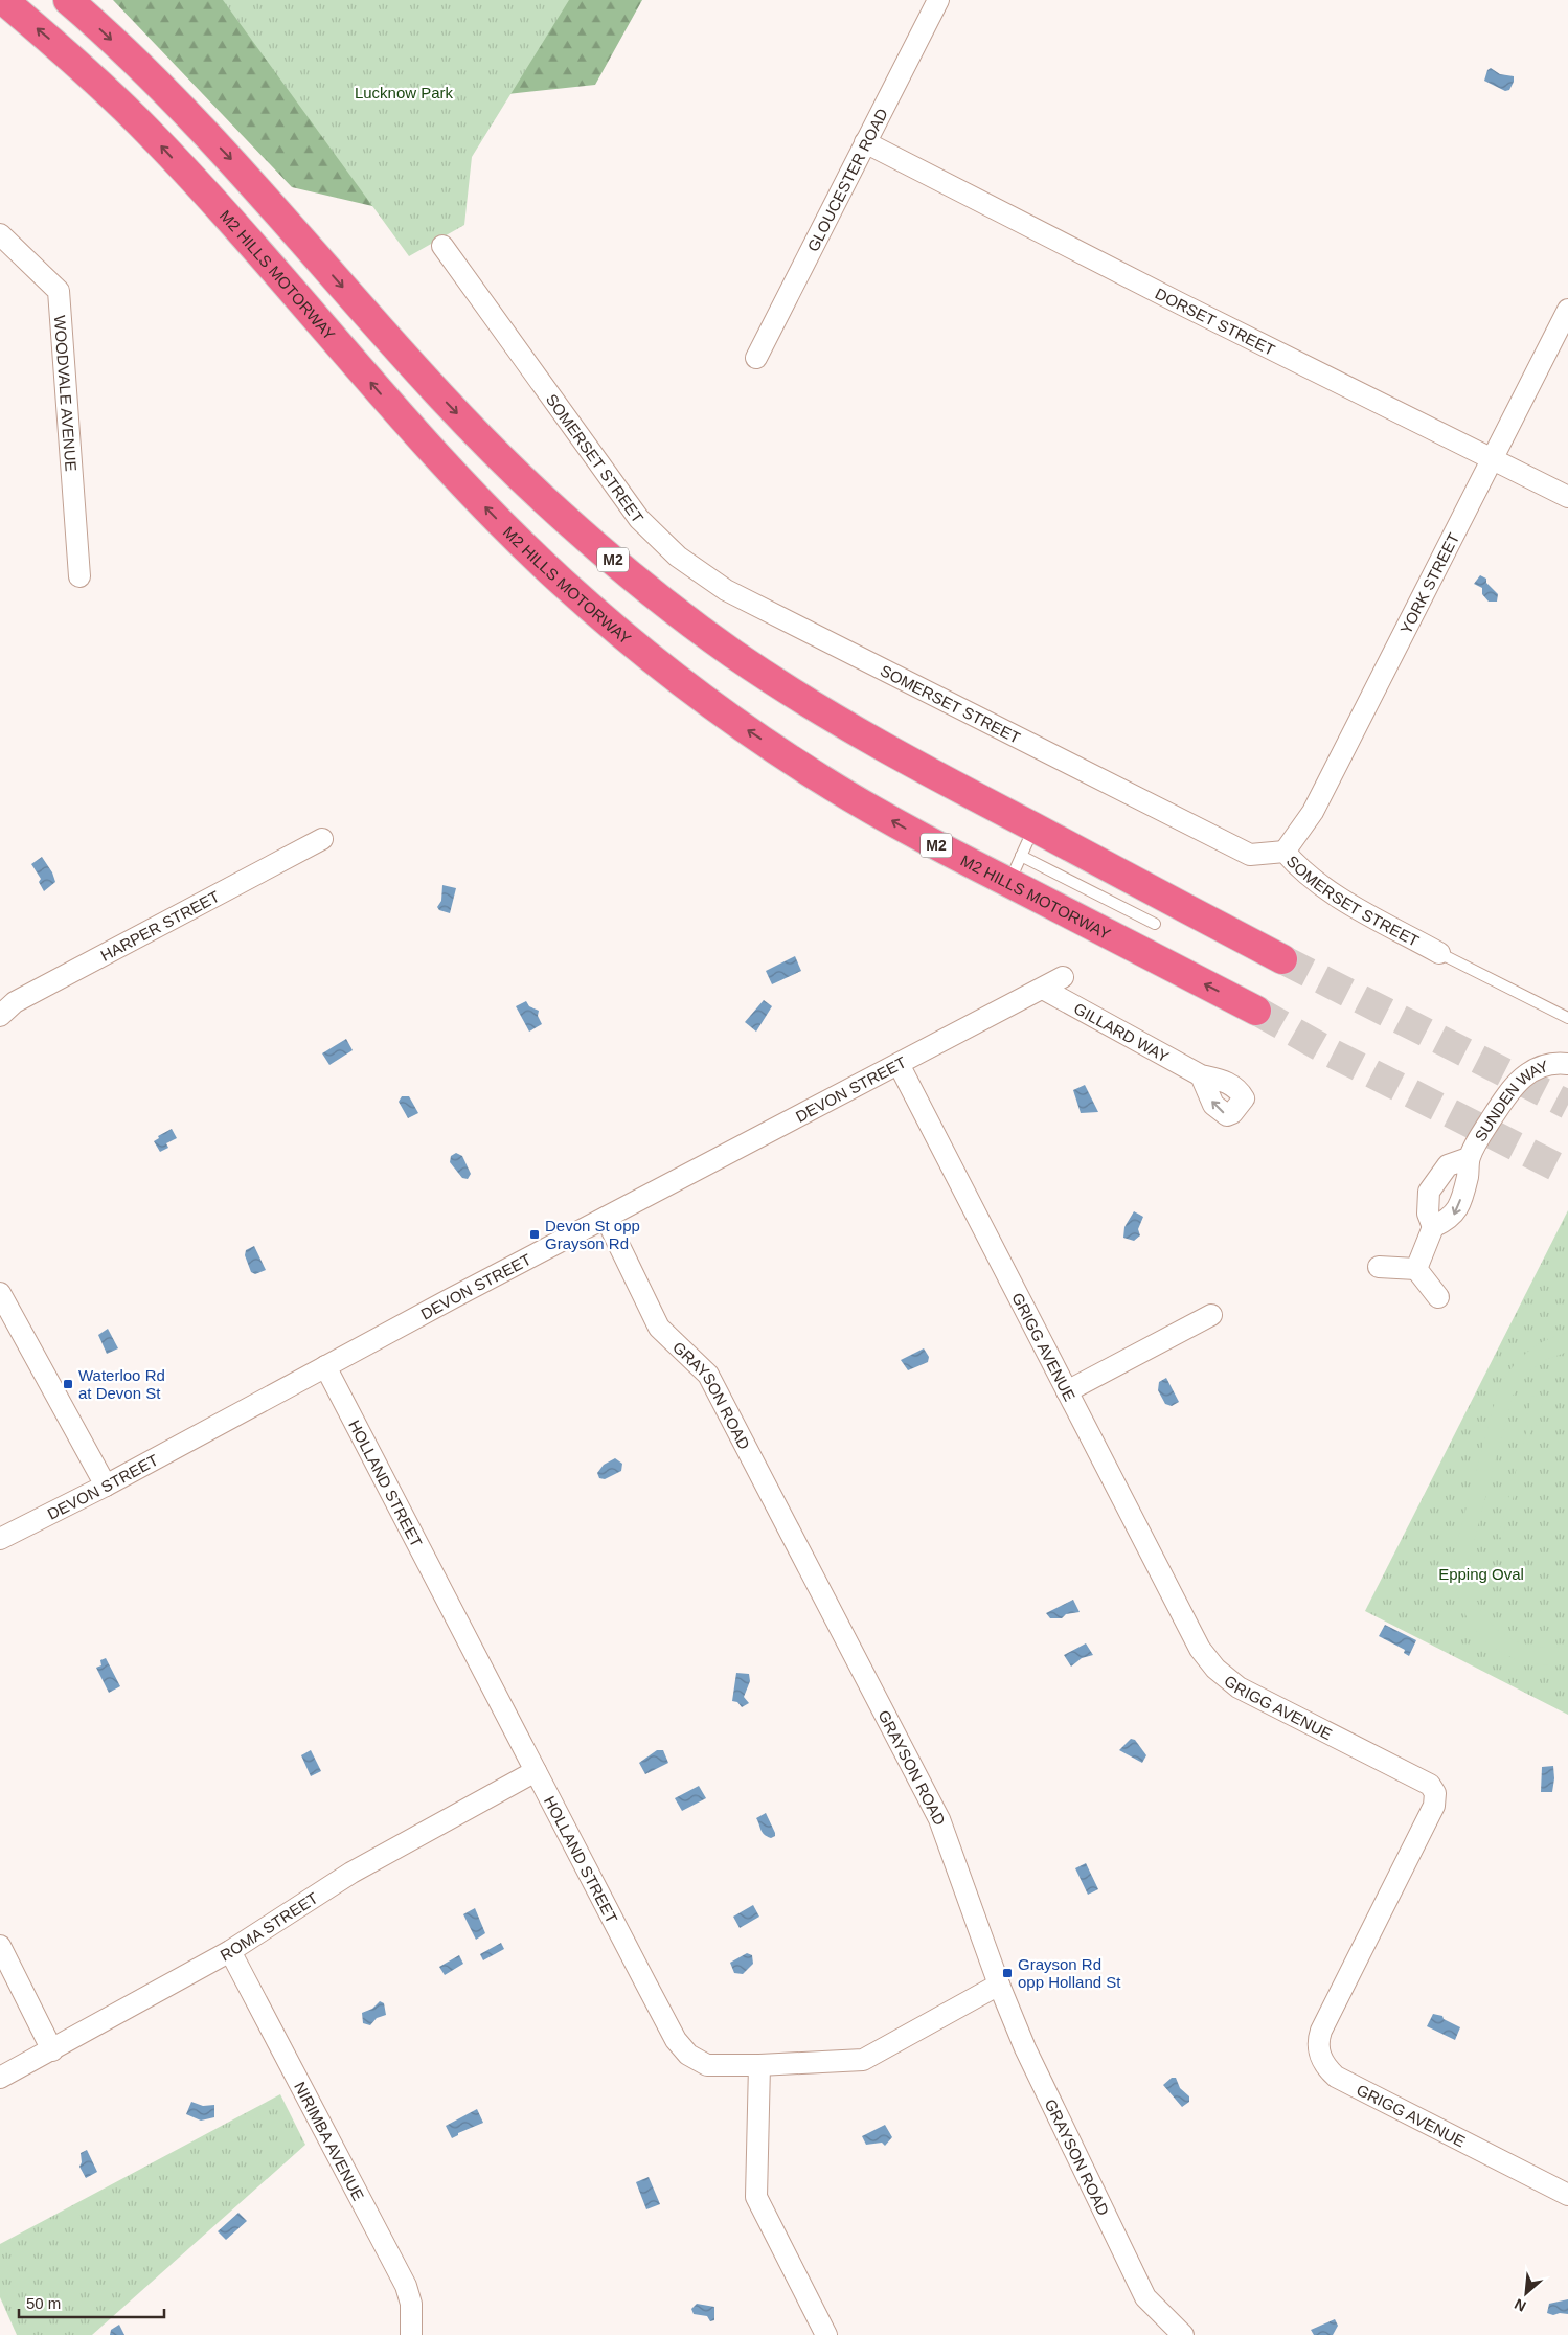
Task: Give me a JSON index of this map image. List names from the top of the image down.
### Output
{
  "streets": {
    "highway": ["M2 HILLS MOTORWAY", "M2"],
    "street": [
      "GLOUCESTER ROAD",
      "DORSET STREET",
      "WOODVALE AVENUE",
      "SOMERSET STREET",
      "YORK STREET",
      "HARPER STREET",
      "GILLARD WAY",
      "DEVON STREET",
      "SUNDEN WAY",
      "GRIGG AVENUE",
      "GRAYSON ROAD",
      "HOLLAND STREET",
      "ROMA STREET",
      "NIRIMBA AVENUE"
    ]
  },
  "crossings": [
    ["GLOUCESTER ROAD", "DORSET STREET"],
    ["DORSET STREET", "YORK STREET"],
    ["SOMERSET STREET", "YORK STREET"],
    ["GILLARD WAY", "DEVON STREET"],
    ["DEVON STREET", "GRIGG AVENUE"],
    ["DEVON STREET", "GRAYSON ROAD"],
    ["DEVON STREET", "HOLLAND STREET"],
    ["GRAYSON ROAD", "HOLLAND STREET"],
    ["HOLLAND STREET", "ROMA STREET"],
    ["ROMA STREET", "NIRIMBA AVENUE"]
  ],
  "parks": ["Lucknow Park", "Epping Oval"],
  "places": {
    "transit": ["Devon St opp Grayson Rd", "Waterloo Rd at Devon St", "Grayson Rd opp Holland St"]
  },
  "scale_bar": "50 m",
  "north": "bottom left"
}
